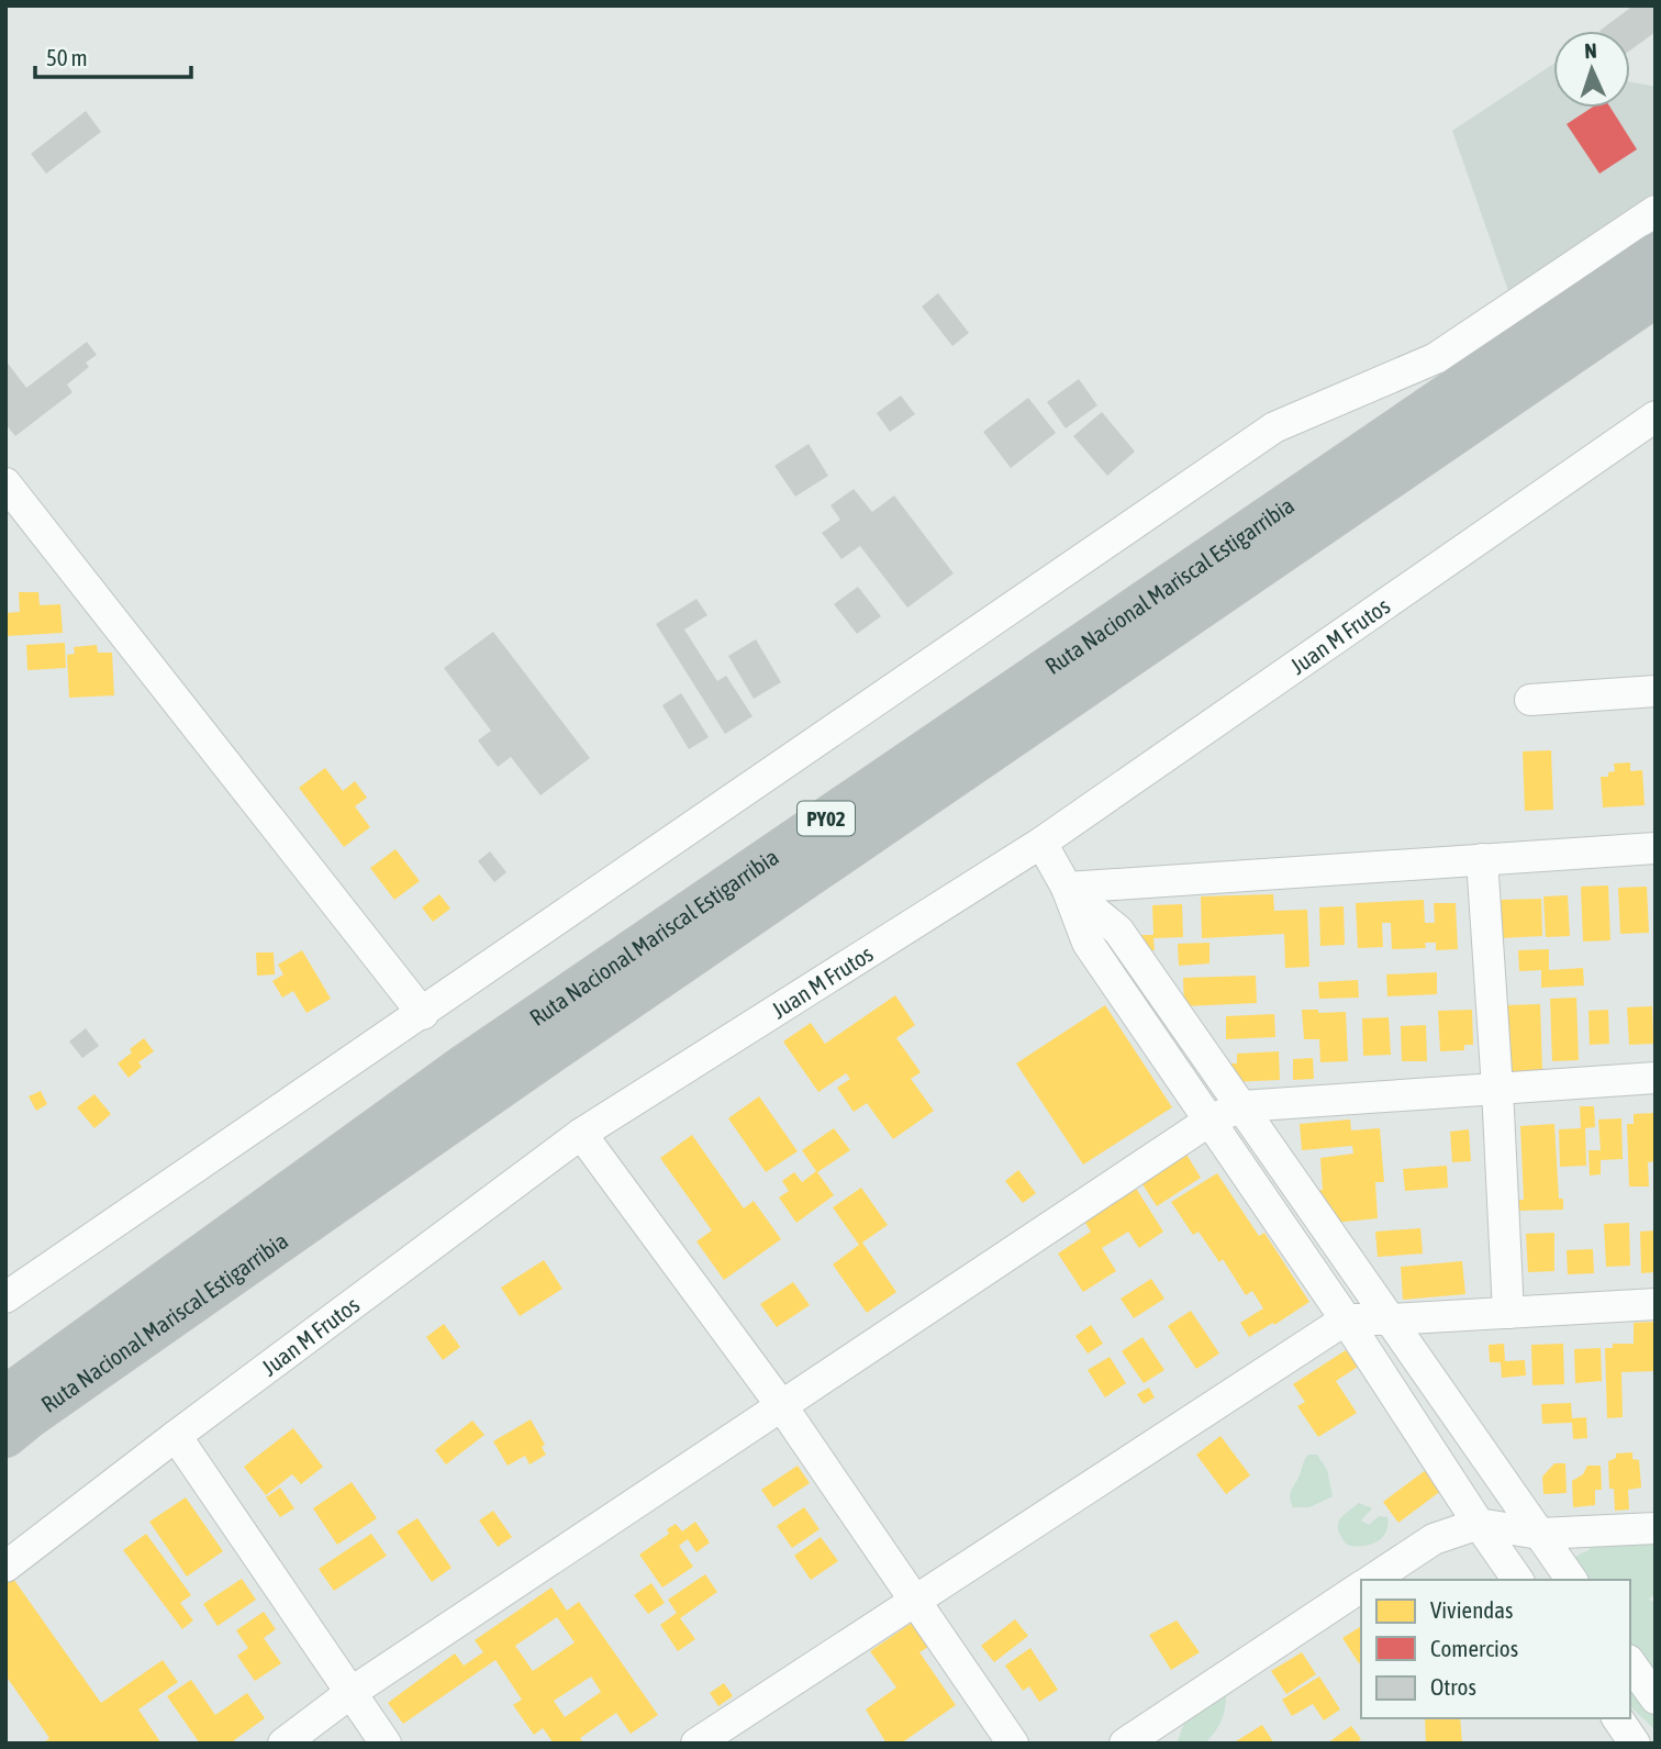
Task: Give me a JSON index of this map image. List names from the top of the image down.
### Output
{
  "streets": {
    "highway": ["Ruta Nacional Mariscal Estigarribia", "PY02"],
    "street": ["Juan M Frutos"]
  },
  "legend": ["Viviendas", "Comercios", "Otros"],
  "scale_bar": "50 m",
  "north": "top"
}
